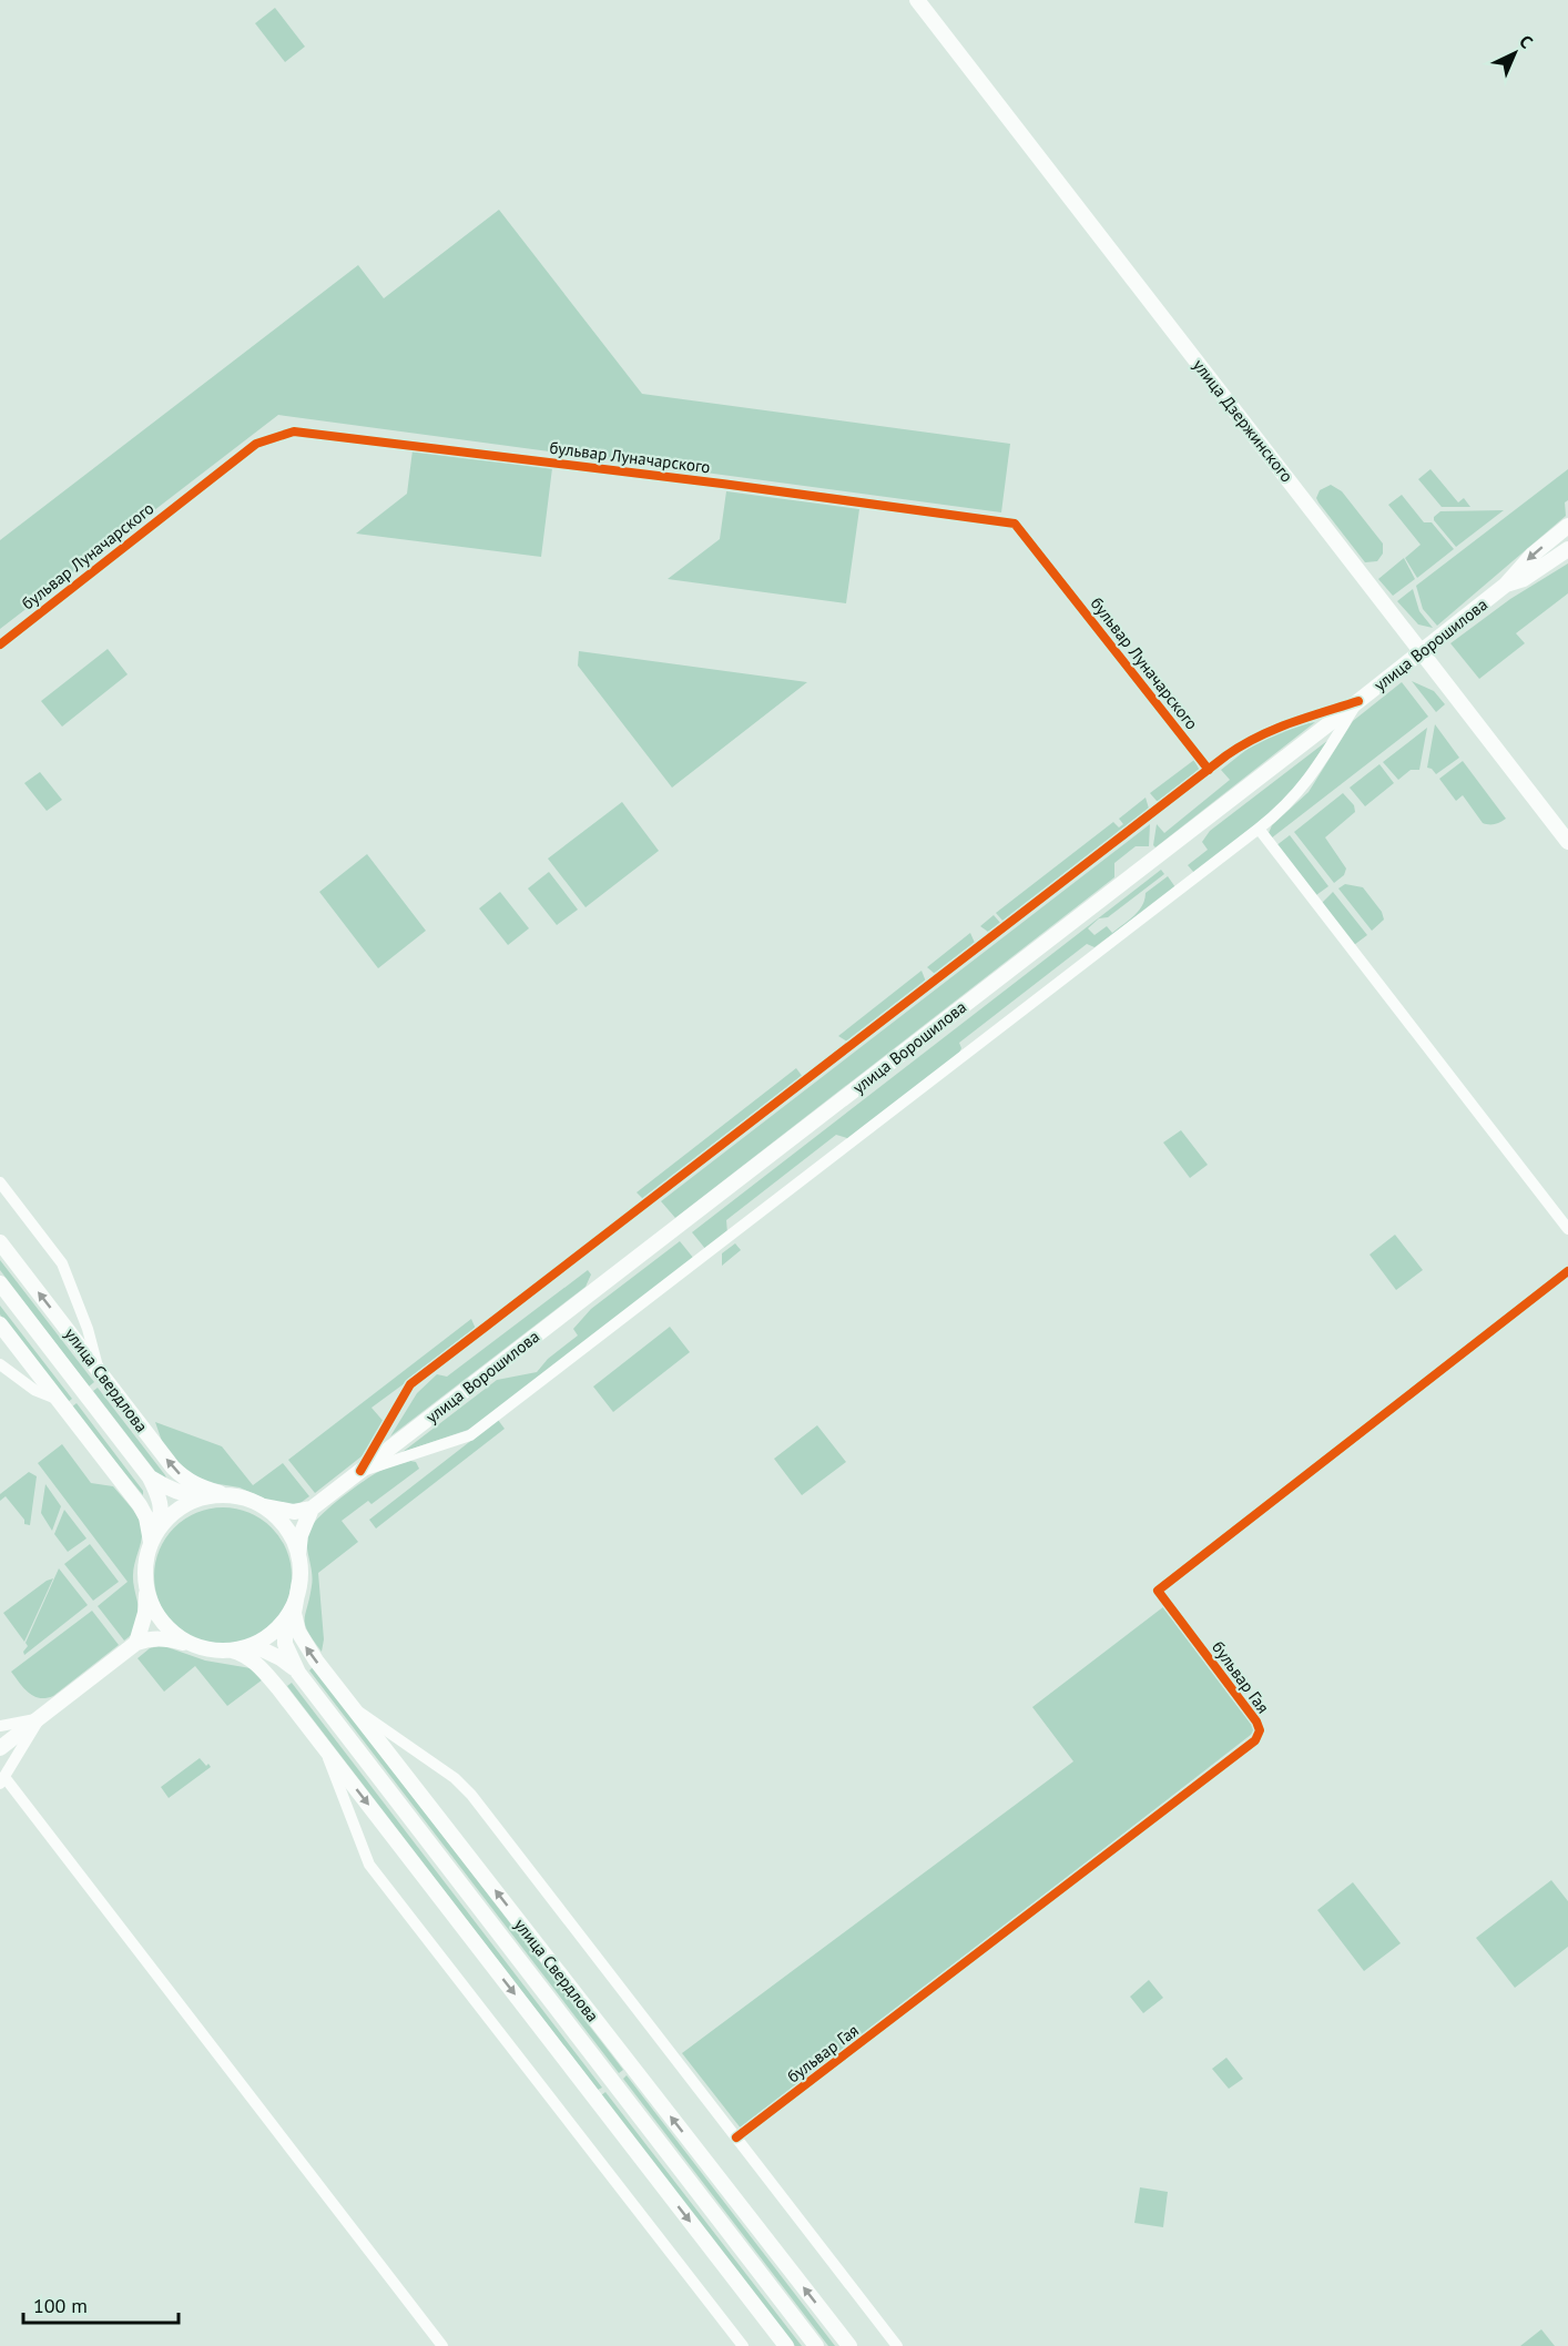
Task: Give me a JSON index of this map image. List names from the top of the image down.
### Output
{
  "streets": {
    "main road": ["улица Дзержинского", "улица Ворошилова", "улица Свердлова"],
    "street": ["бульвар Луначарского", "бульвар Гая"]
  },
  "crossings": [
    ["улица Дзержинского", "улица Ворошилова"]
  ],
  "scale_bar": "100 m",
  "north": "top right"
}
